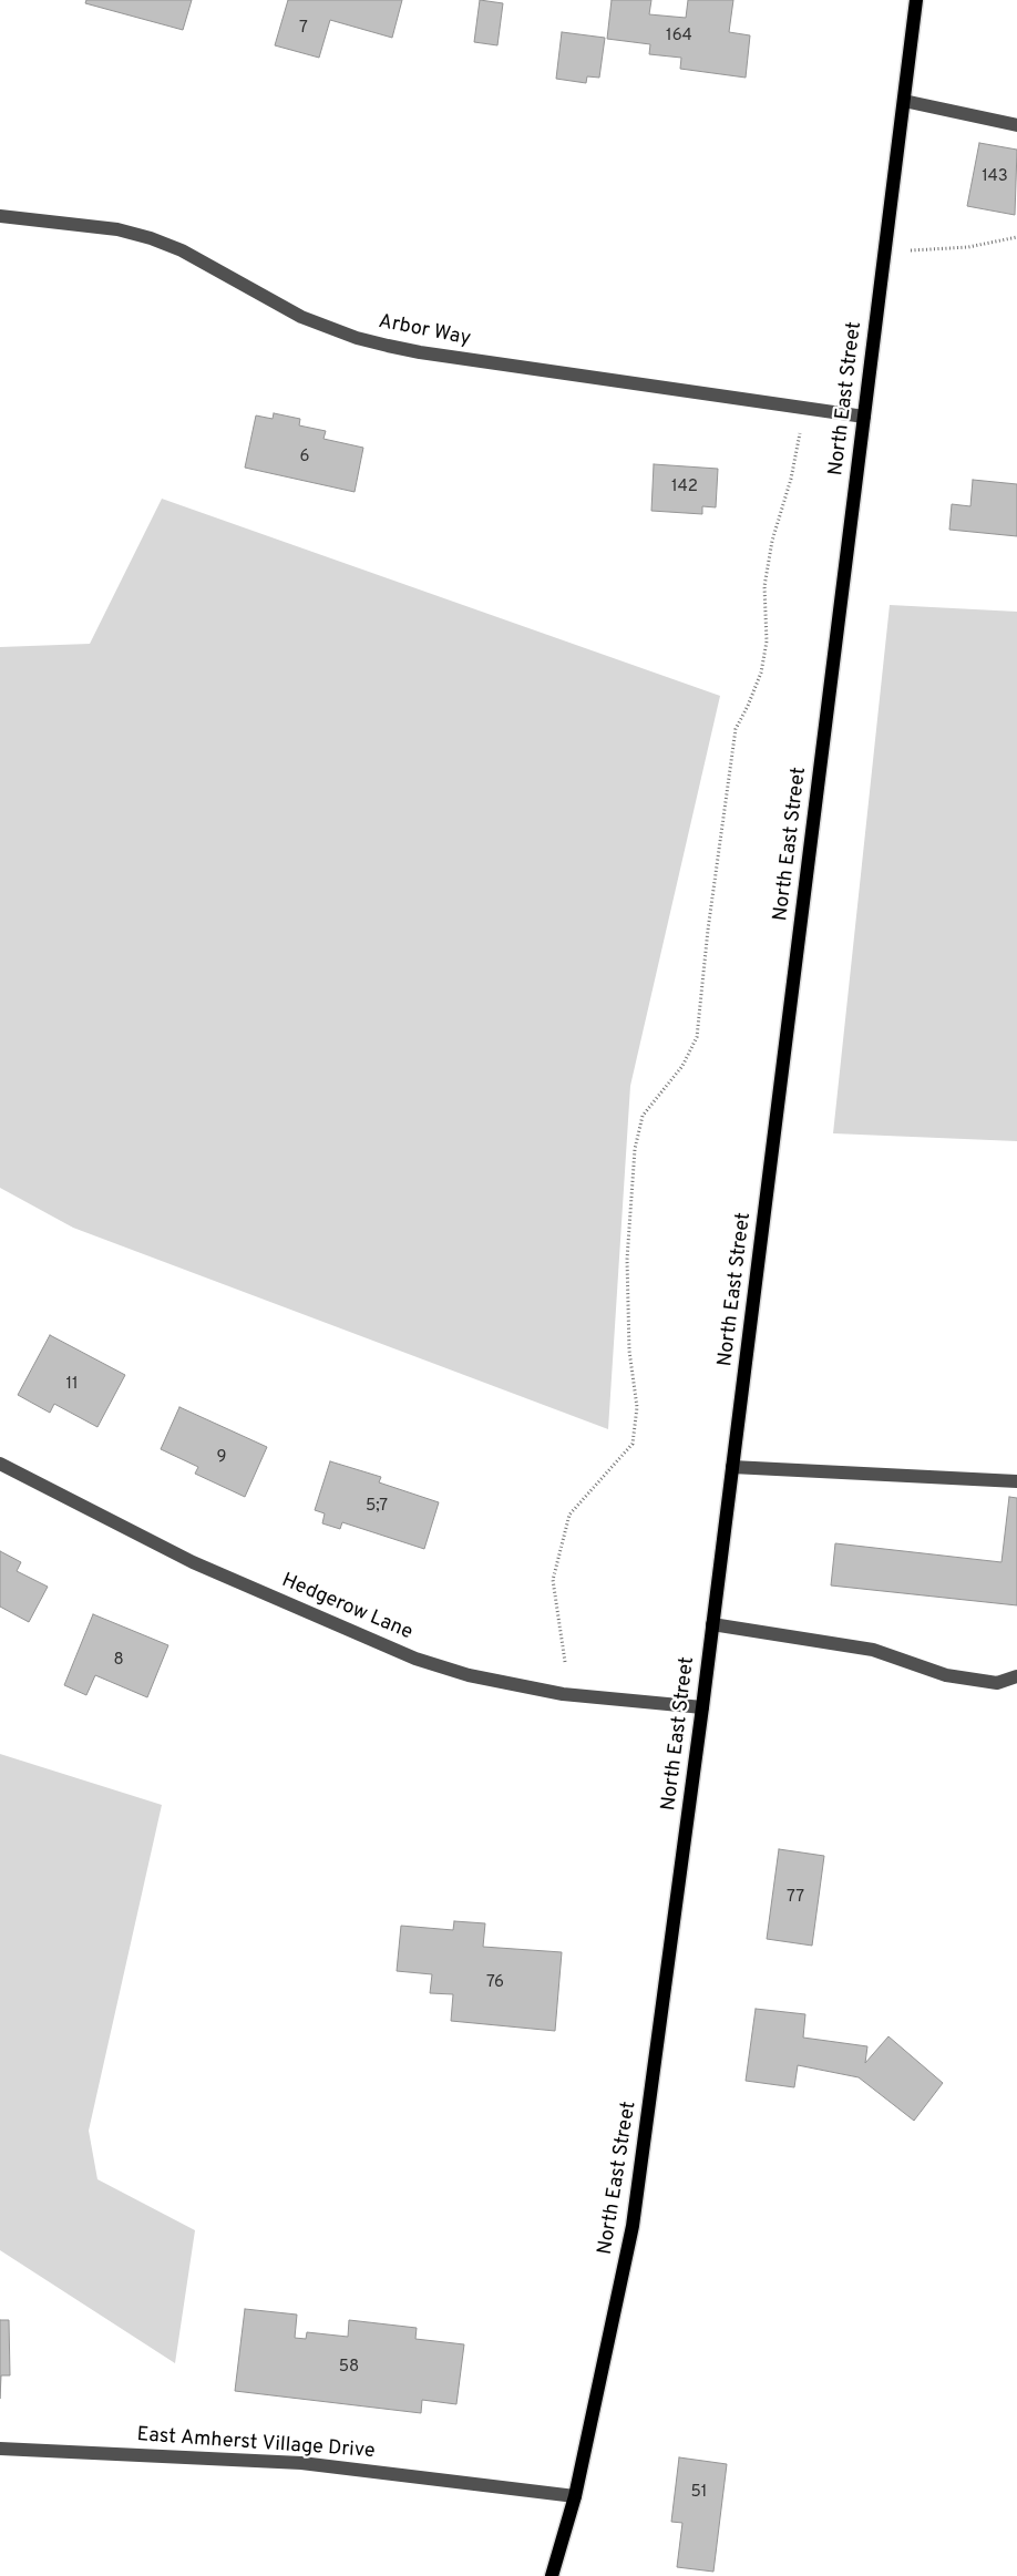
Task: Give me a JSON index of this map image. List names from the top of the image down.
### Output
{
  "streets": {
    "main road": ["North East Street"],
    "street": ["Arbor Way", "Hedgerow Lane", "East Amherst Village Drive"]
  },
  "crossings": [
    ["Arbor Way", "North East Street"],
    ["North East Street", "Hedgerow Lane"],
    ["North East Street", "East Amherst Village Drive"]
  ],
  "house_numbers": [
    "7",
    "164",
    "143",
    "6",
    "142",
    "11",
    "9",
    "5;7",
    "8",
    "77",
    "76",
    "58",
    "51"
  ]
}
